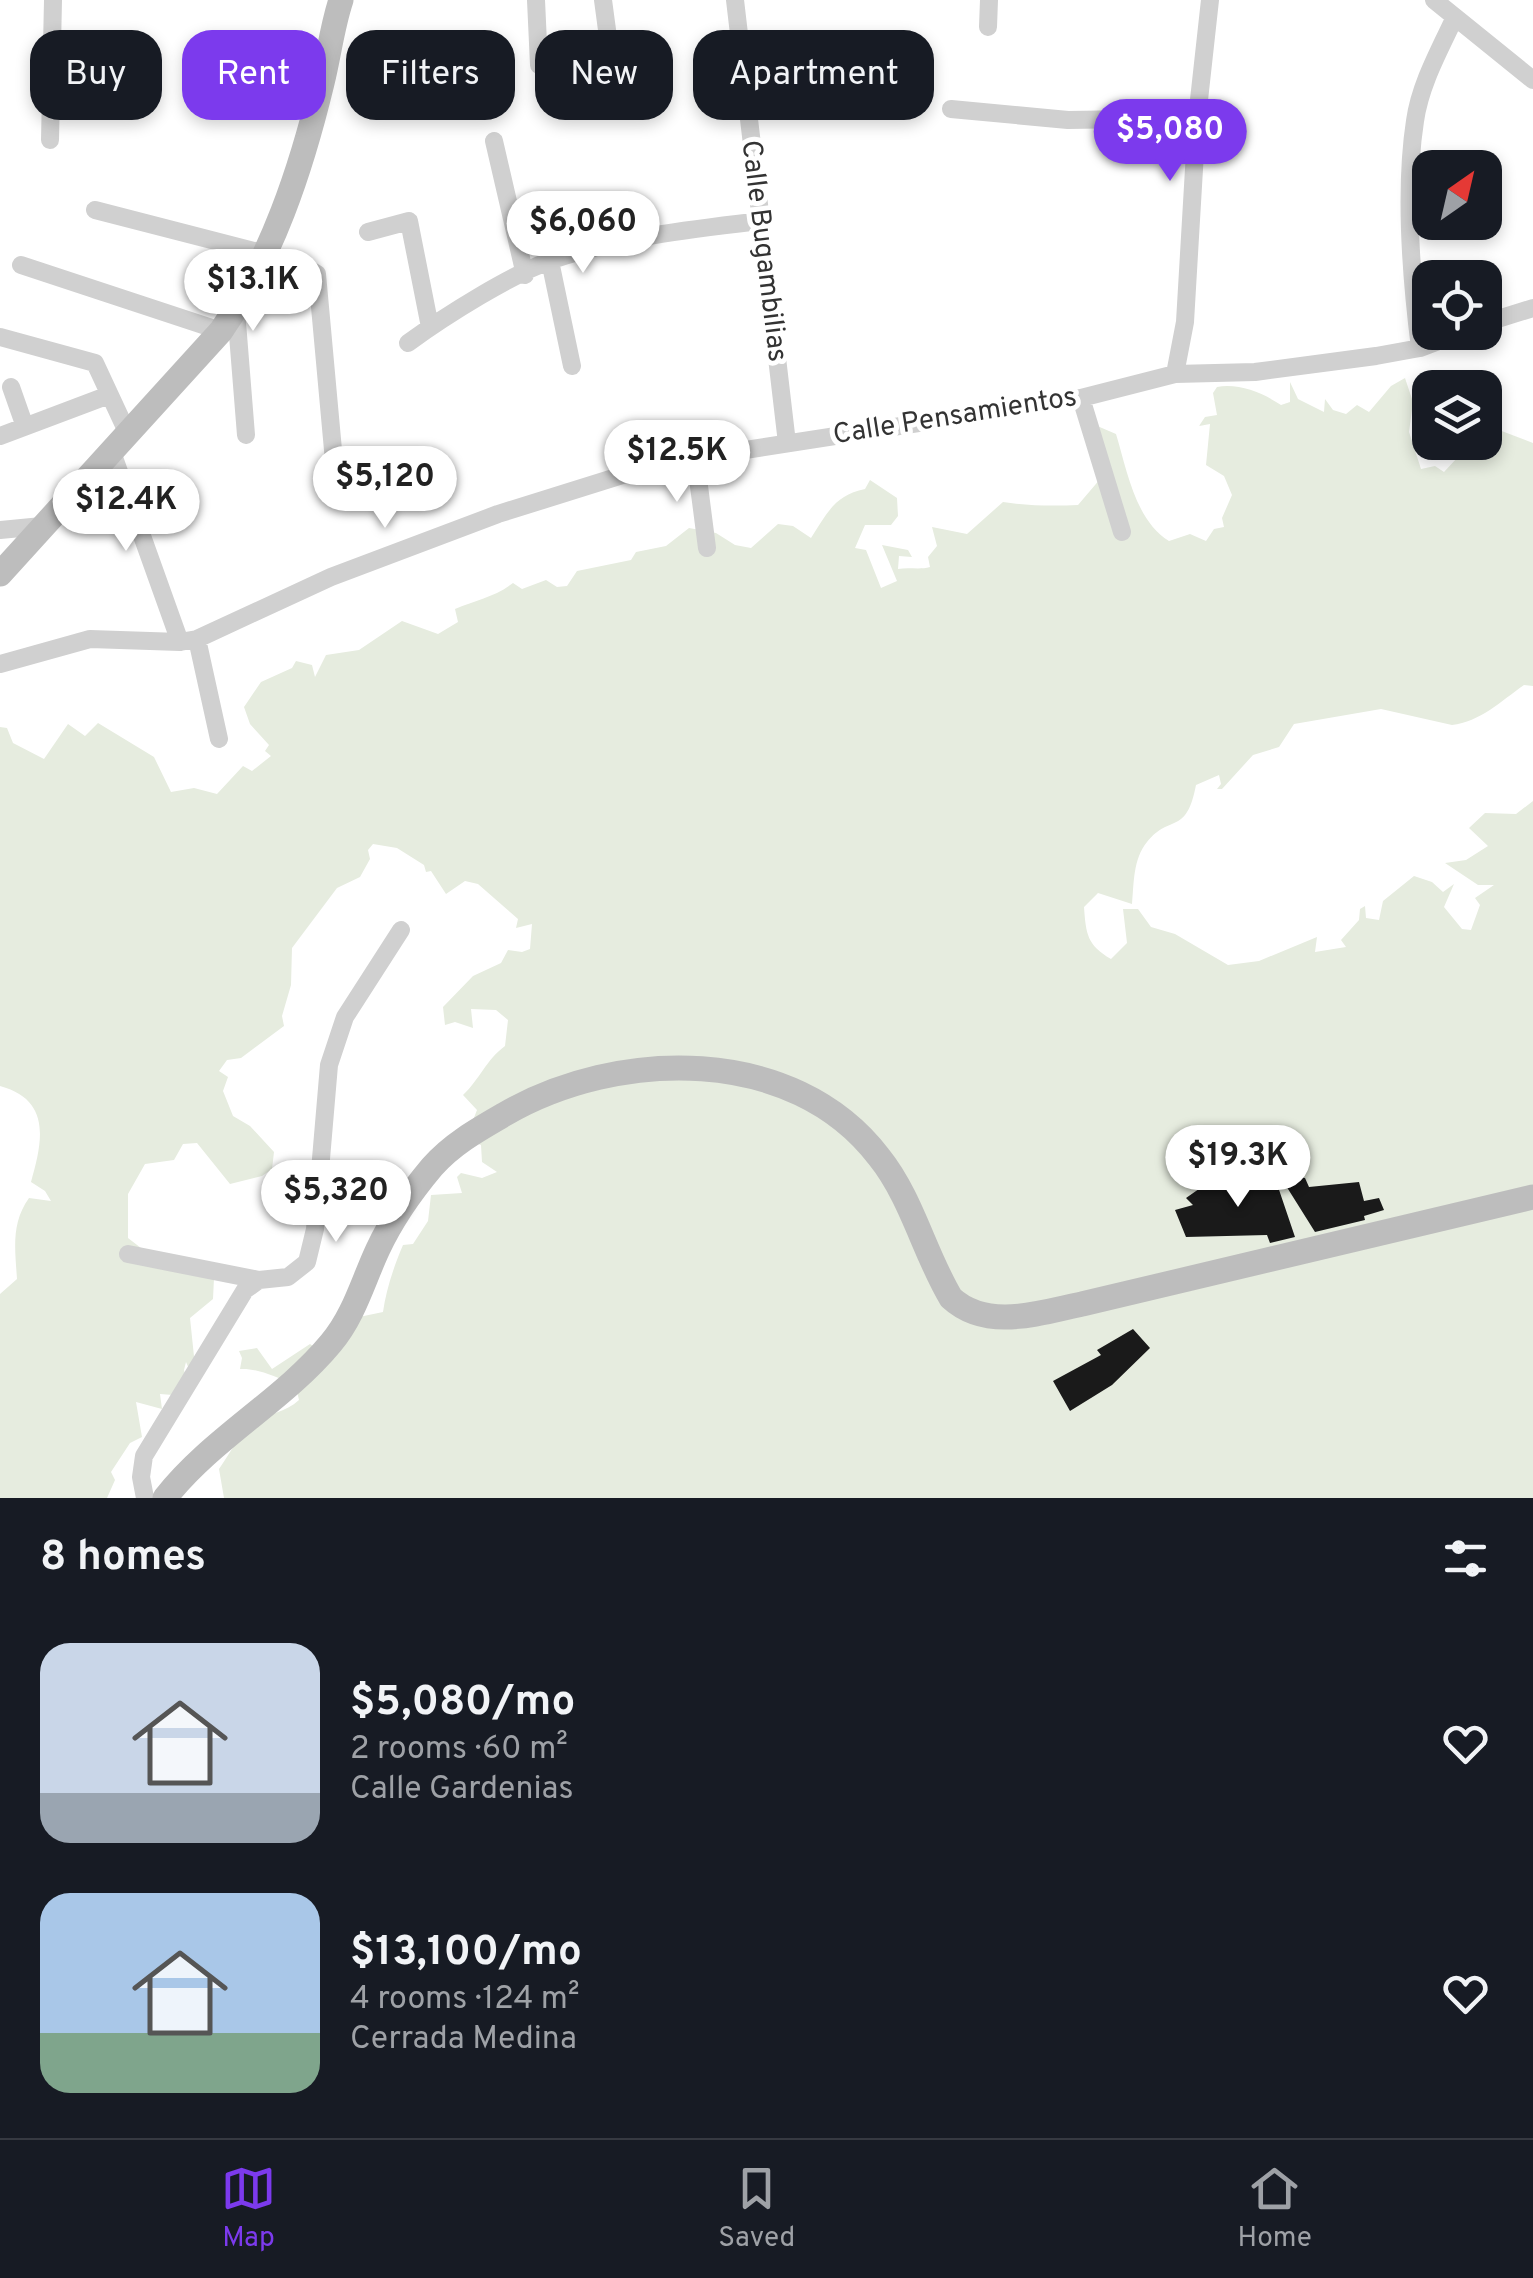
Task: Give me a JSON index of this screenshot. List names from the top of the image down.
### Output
{
  "streets": {
    "street": ["Calle Bugambilias", "Calle Pensamientos"]
  },
  "crossings": [
    ["Calle Bugambilias", "Calle Pensamientos"]
  ],
  "north": "top right",
  "page": {
    "chip": [
      "Buy",
      "Rent",
      "Filters",
      "New",
      "Apartment"
    ],
    "price": [
      "$5,080",
      "$6,060",
      "$13.1K",
      "$12.5K",
      "$5,120",
      "$12.4K",
      "$19.3K",
      "$5,320"
    ],
    "heading": "8 homes",
    "list": [
      {
        "name": "$5,080/mo",
        "note": "2 rooms · 60 m² · Calle Gardenias"
      },
      {
        "name": "$13,100/mo",
        "note": "4 rooms · 124 m² · Cerrada Medina"
      }
    ],
    "tabs": ["Map", "Saved", "Home"]
  }
}
